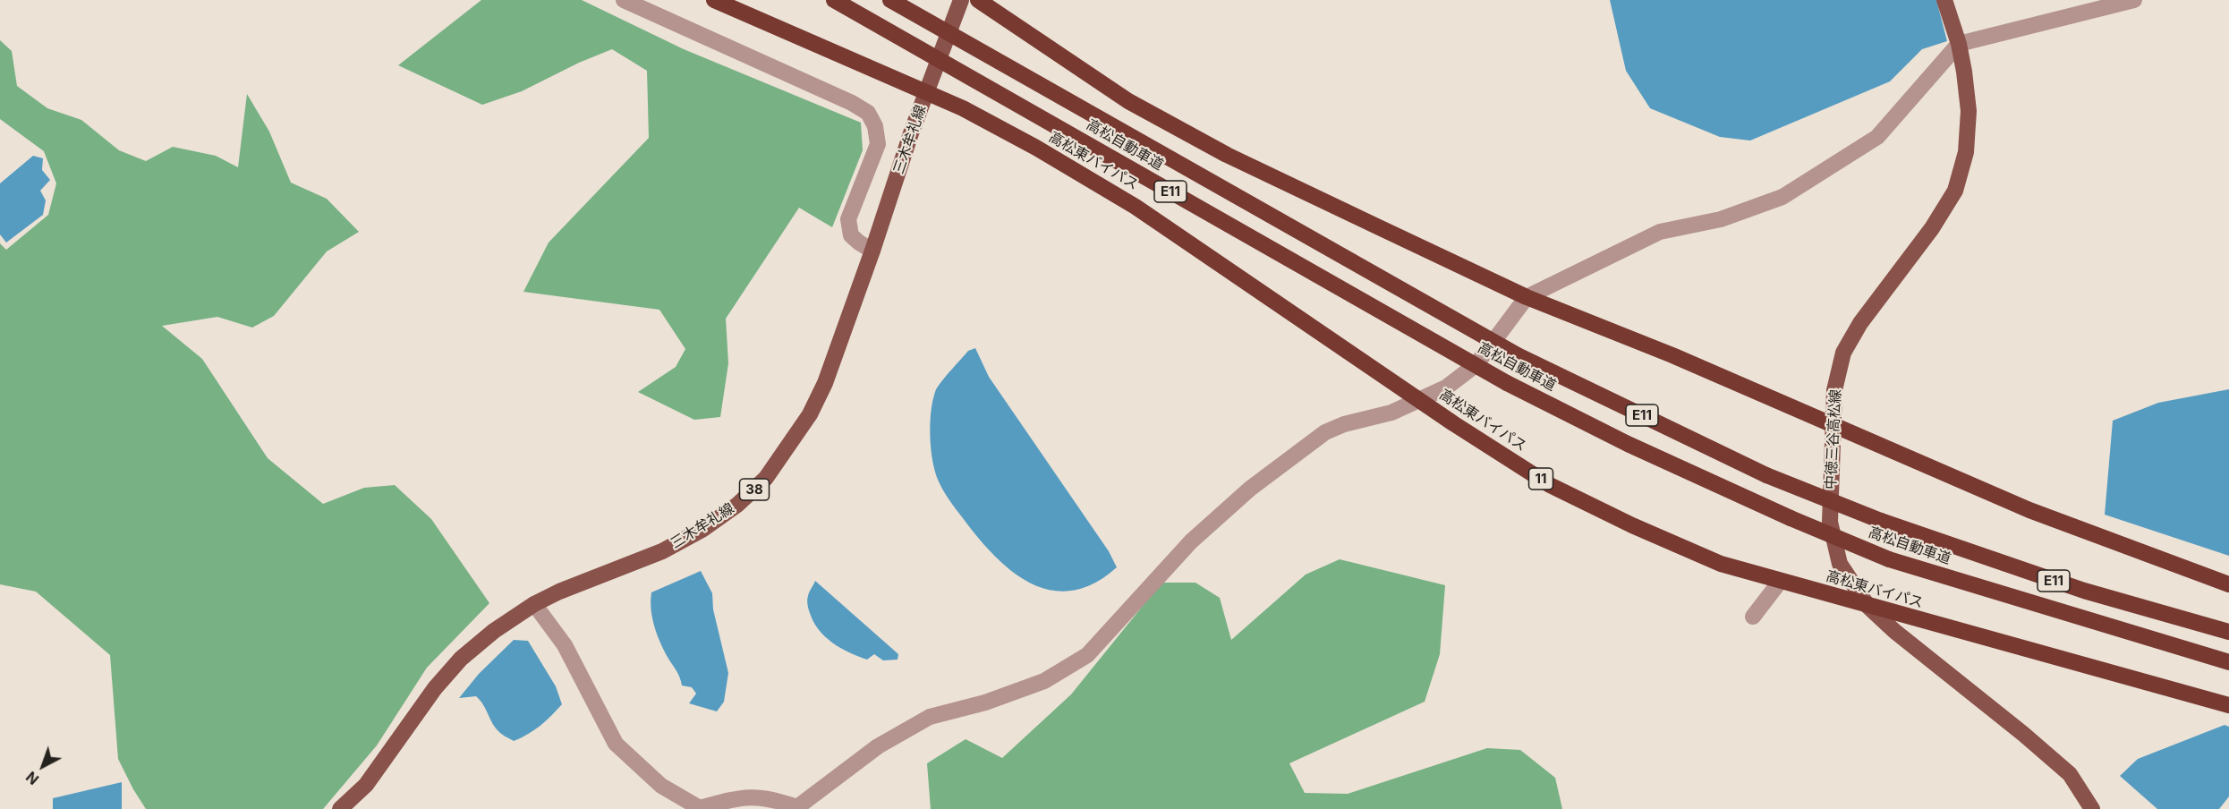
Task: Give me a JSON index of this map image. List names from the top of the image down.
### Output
{
  "streets": {
    "highway": [
      "高松自動車道",
      "高松東バイパス",
      "E11",
      "11"
    ],
    "main road": ["三木牟礼線", "中徳三谷高松線", "38"]
  },
  "crossings": [
    ["三木牟礼線", "高松東バイパス"],
    ["高松東バイパス", "中徳三谷高松線"]
  ],
  "north": "bottom left"
}
